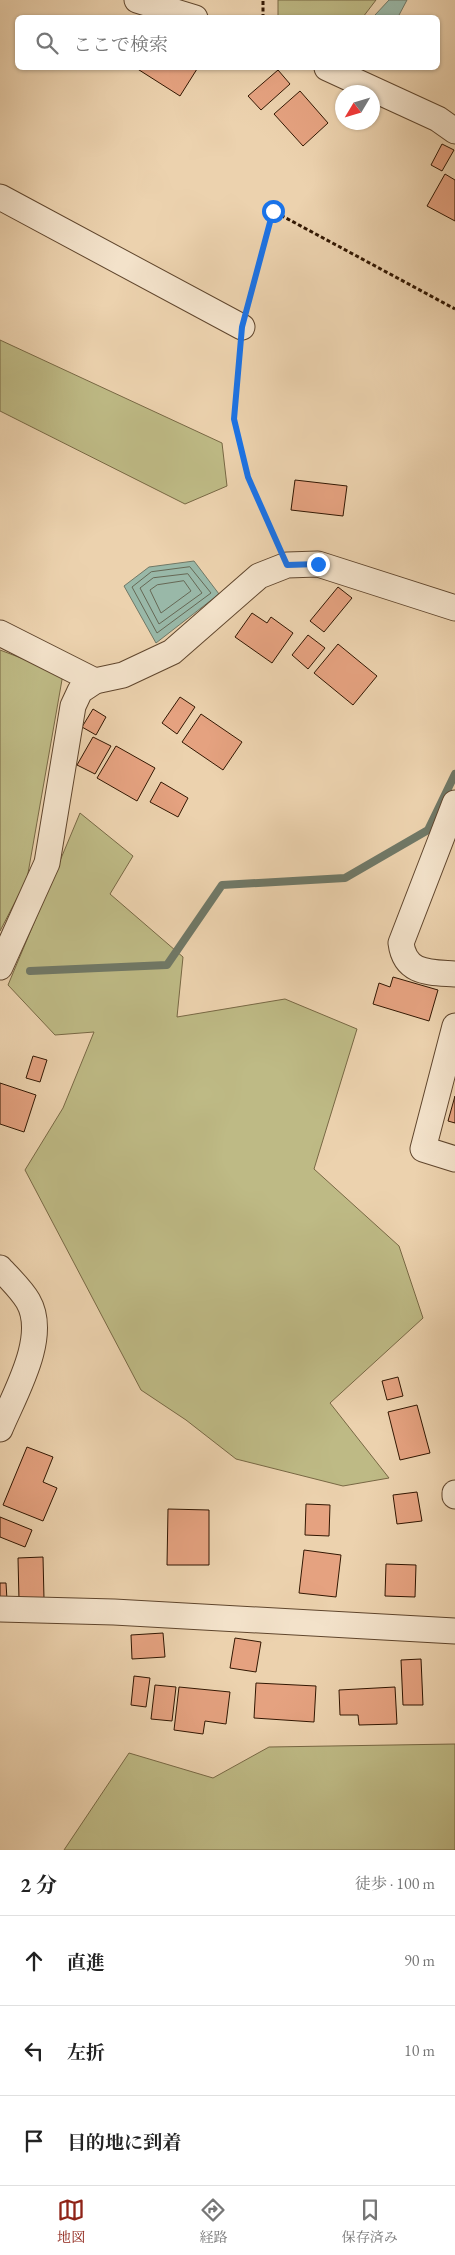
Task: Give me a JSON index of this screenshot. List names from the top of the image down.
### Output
{
  "north": "bottom left",
  "page": {
    "search": "ここで検索",
    "heading": ["2 分", "徒歩 · 100 m"],
    "list": [
      ["直進", "90 m"],
      ["左折", "10 m"],
      "目的地に到着"
    ],
    "nav": ["地図", "経路", "保存済み"]
  }
}
